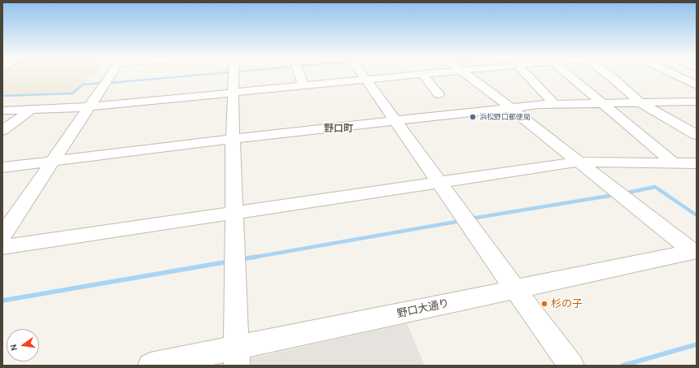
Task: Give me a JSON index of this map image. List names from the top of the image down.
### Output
{
  "streets": {
    "street": ["野口大通り"]
  },
  "districts": ["野口町"],
  "places": ["浜松野口郵便局", "杉の子"],
  "north": "left"
}
